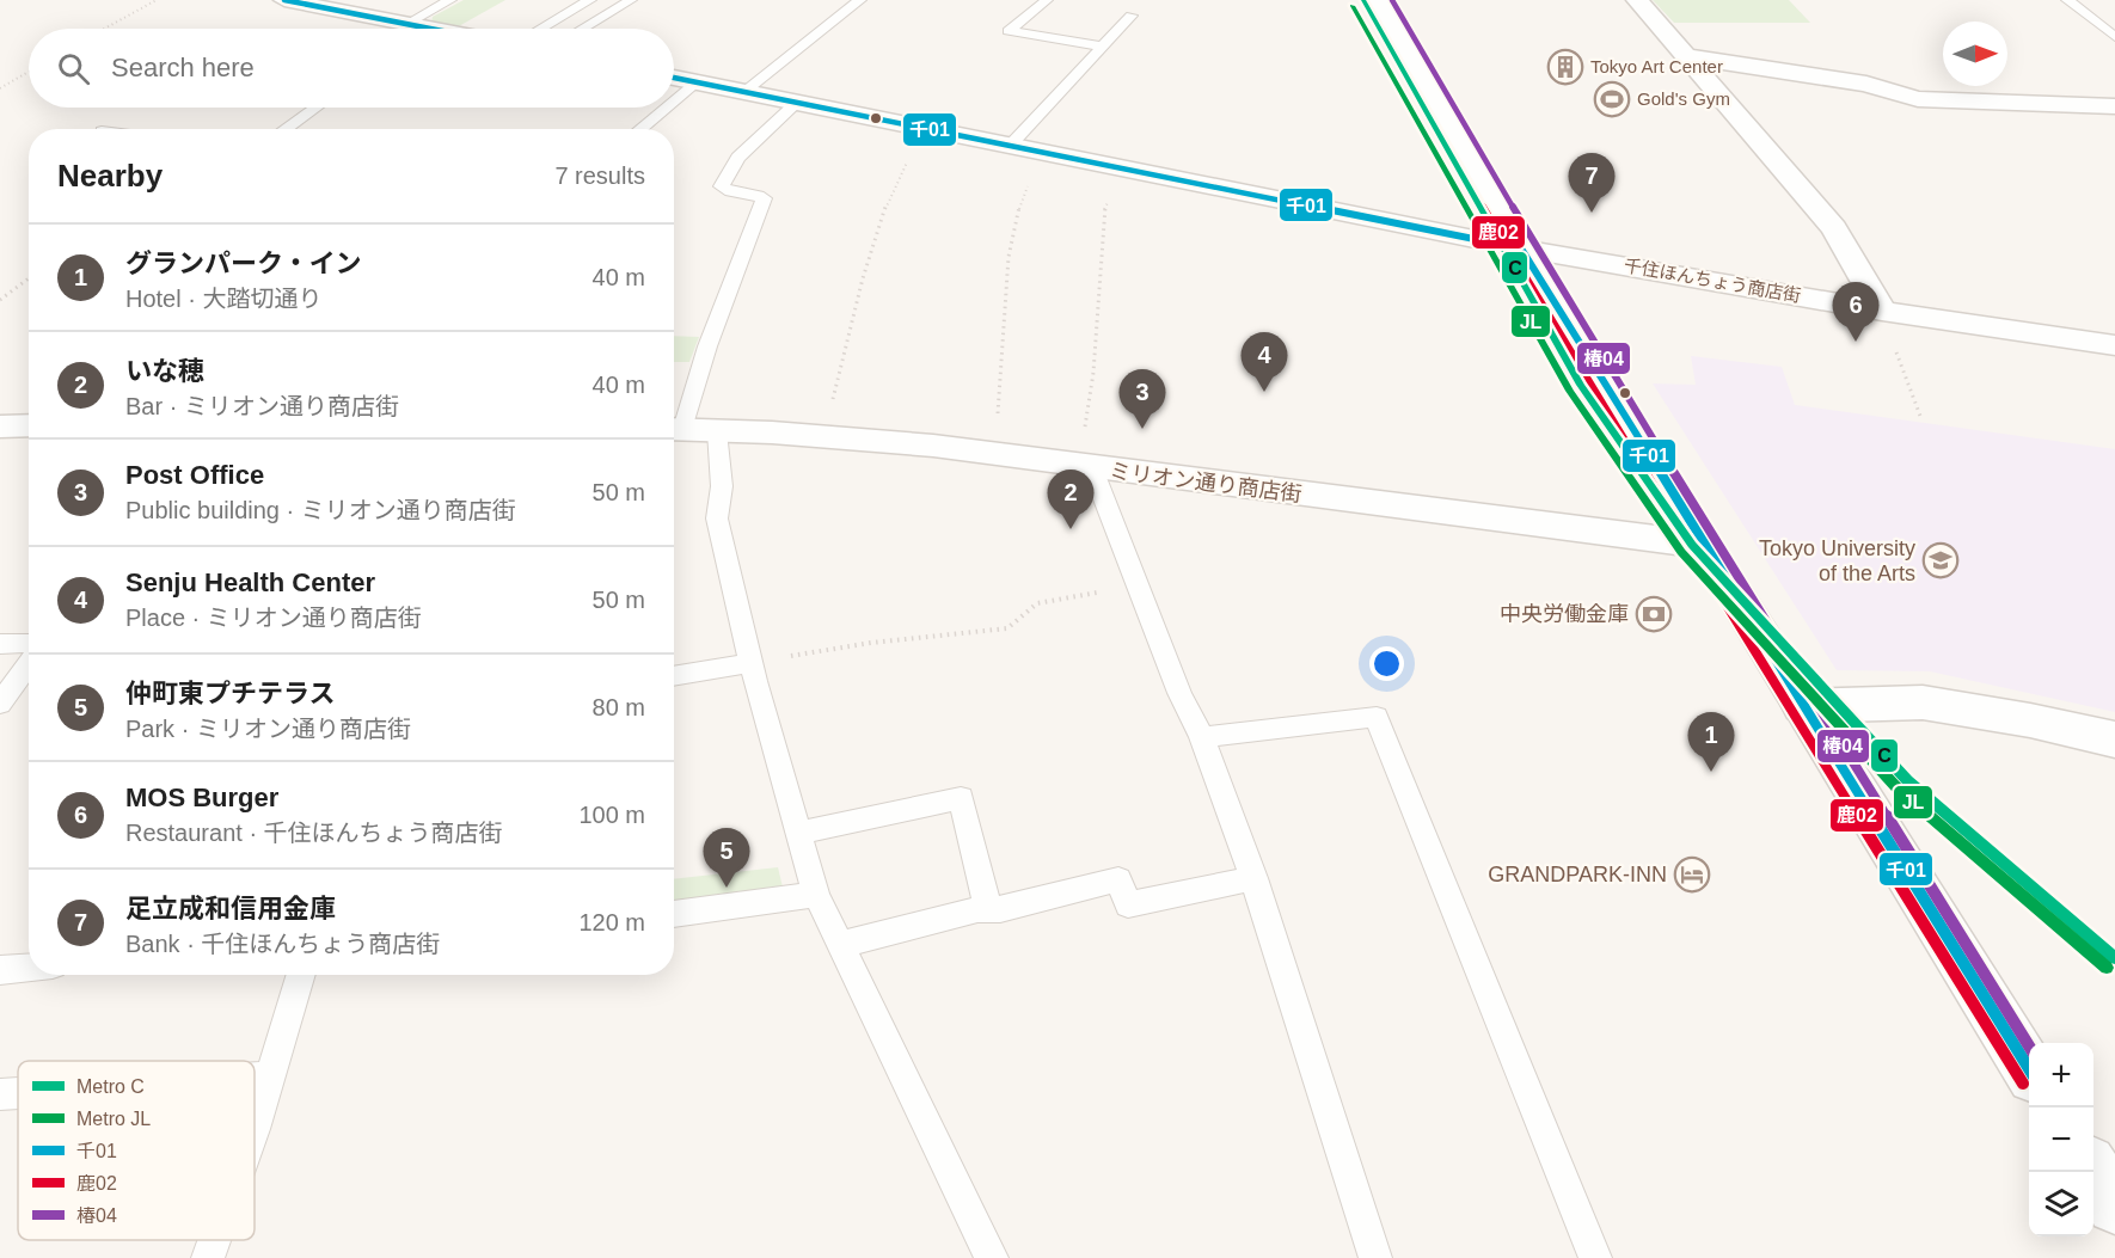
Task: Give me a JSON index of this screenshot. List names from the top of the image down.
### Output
{
  "streets": {
    "street": ["千住ほんちょう商店街", "ミリオン通り商店街"]
  },
  "places": {
    "building": ["Tokyo Art Center"],
    "sports": ["Gold's Gym"],
    "school or university": ["Tokyo University of the Arts"],
    "bank": ["中央労働金庫"],
    "hotel": ["GRANDPARK-INN"]
  },
  "lines": [
    "metro line C",
    "transit line 千01",
    "transit line 椿04",
    "metro line JL",
    "transit line 鹿02"
  ],
  "legend": [
    "Metro C",
    "Metro JL",
    "千01",
    "鹿02",
    "椿04"
  ],
  "north": "right",
  "page": {
    "search": "Search here",
    "heading": ["Nearby", "7 results"],
    "pins": [
      "7",
      "6",
      "4",
      "3",
      "2",
      "1",
      "5"
    ],
    "list": [
      {
        "mark": "1",
        "name": "グランパーク・イン",
        "note": "Hotel · 大踏切通り",
        "value": "40 m"
      },
      {
        "mark": "2",
        "name": "いな穂",
        "note": "Bar · ミリオン通り商店街",
        "value": "40 m"
      },
      {
        "mark": "3",
        "name": "Post Office",
        "note": "Public building · ミリオン通り商店街",
        "value": "50 m"
      },
      {
        "mark": "4",
        "name": "Senju Health Center",
        "note": "Place · ミリオン通り商店街",
        "value": "50 m"
      },
      {
        "mark": "5",
        "name": "仲町東プチテラス",
        "note": "Park · ミリオン通り商店街",
        "value": "80 m"
      },
      {
        "mark": "6",
        "name": "MOS Burger",
        "note": "Restaurant · 千住ほんちょう商店街",
        "value": "100 m"
      },
      {
        "mark": "7",
        "name": "足立成和信用金庫",
        "note": "Bank · 千住ほんちょう商店街",
        "value": "120 m"
      }
    ],
    "map_buttons": ["+", "−"]
  }
}
